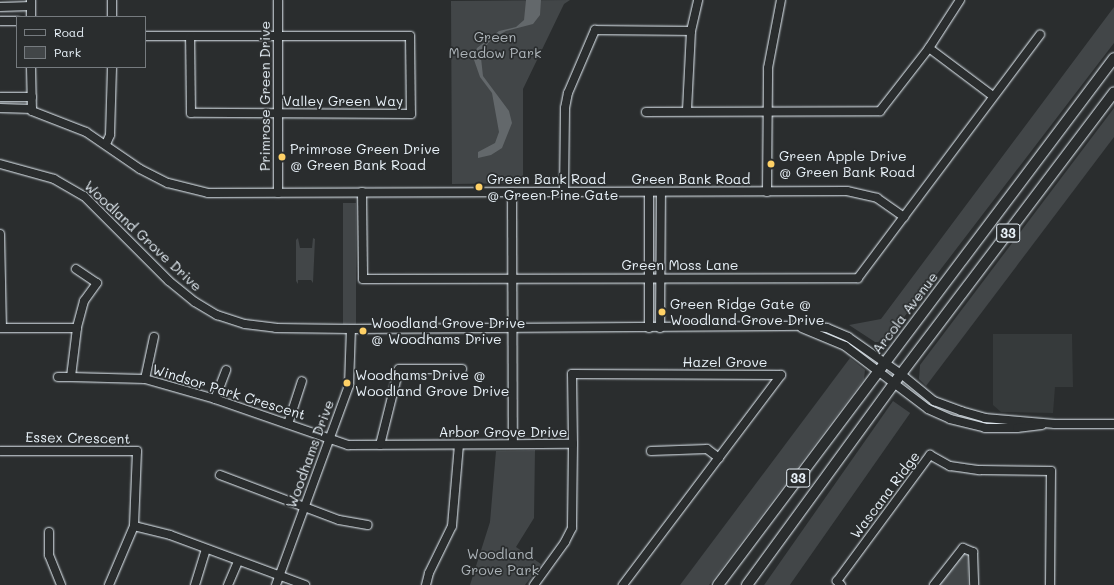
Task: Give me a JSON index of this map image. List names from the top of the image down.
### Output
{
  "streets": {
    "main road": ["33", "Arcola Avenue"],
    "street": [
      "Primrose Green Drive",
      "Valley Green Way",
      "Green Bank Road",
      "Woodland Grove Drive",
      "Green Moss Lane",
      "Hazel Grove",
      "Windsor Park Crescent",
      "Arbor Grove Drive",
      "Essex Crescent",
      "Woodhams Drive",
      "Wascana Ridge"
    ]
  },
  "crossings": [
    ["Primrose Green Drive", "Valley Green Way"],
    ["Primrose Green Drive", "Green Bank Road"],
    ["Green Bank Road", "Green Moss Lane"],
    ["33", "Woodland Grove Drive"],
    ["Woodland Grove Drive", "Arcola Avenue"],
    ["Woodland Grove Drive", "Woodhams Drive"],
    ["Hazel Grove", "Arbor Grove Drive"],
    ["Windsor Park Crescent", "Arbor Grove Drive"],
    ["Windsor Park Crescent", "Woodhams Drive"],
    ["Arbor Grove Drive", "Woodhams Drive"]
  ],
  "parks": ["Green Meadow Park", "Woodland Grove Park"],
  "places": [
    "Primrose Green Drive @ Green Bank Road",
    "Green Apple Drive @ Green Bank Road",
    "Green Bank Road @ Green Pine Gate",
    "Green Ridge Gate @ Woodland Grove Drive",
    "Woodland Grove Drive @ Woodhams Drive",
    "Woodhams Drive @ Woodland Grove Drive"
  ],
  "legend": ["Road", "Park"]
}
